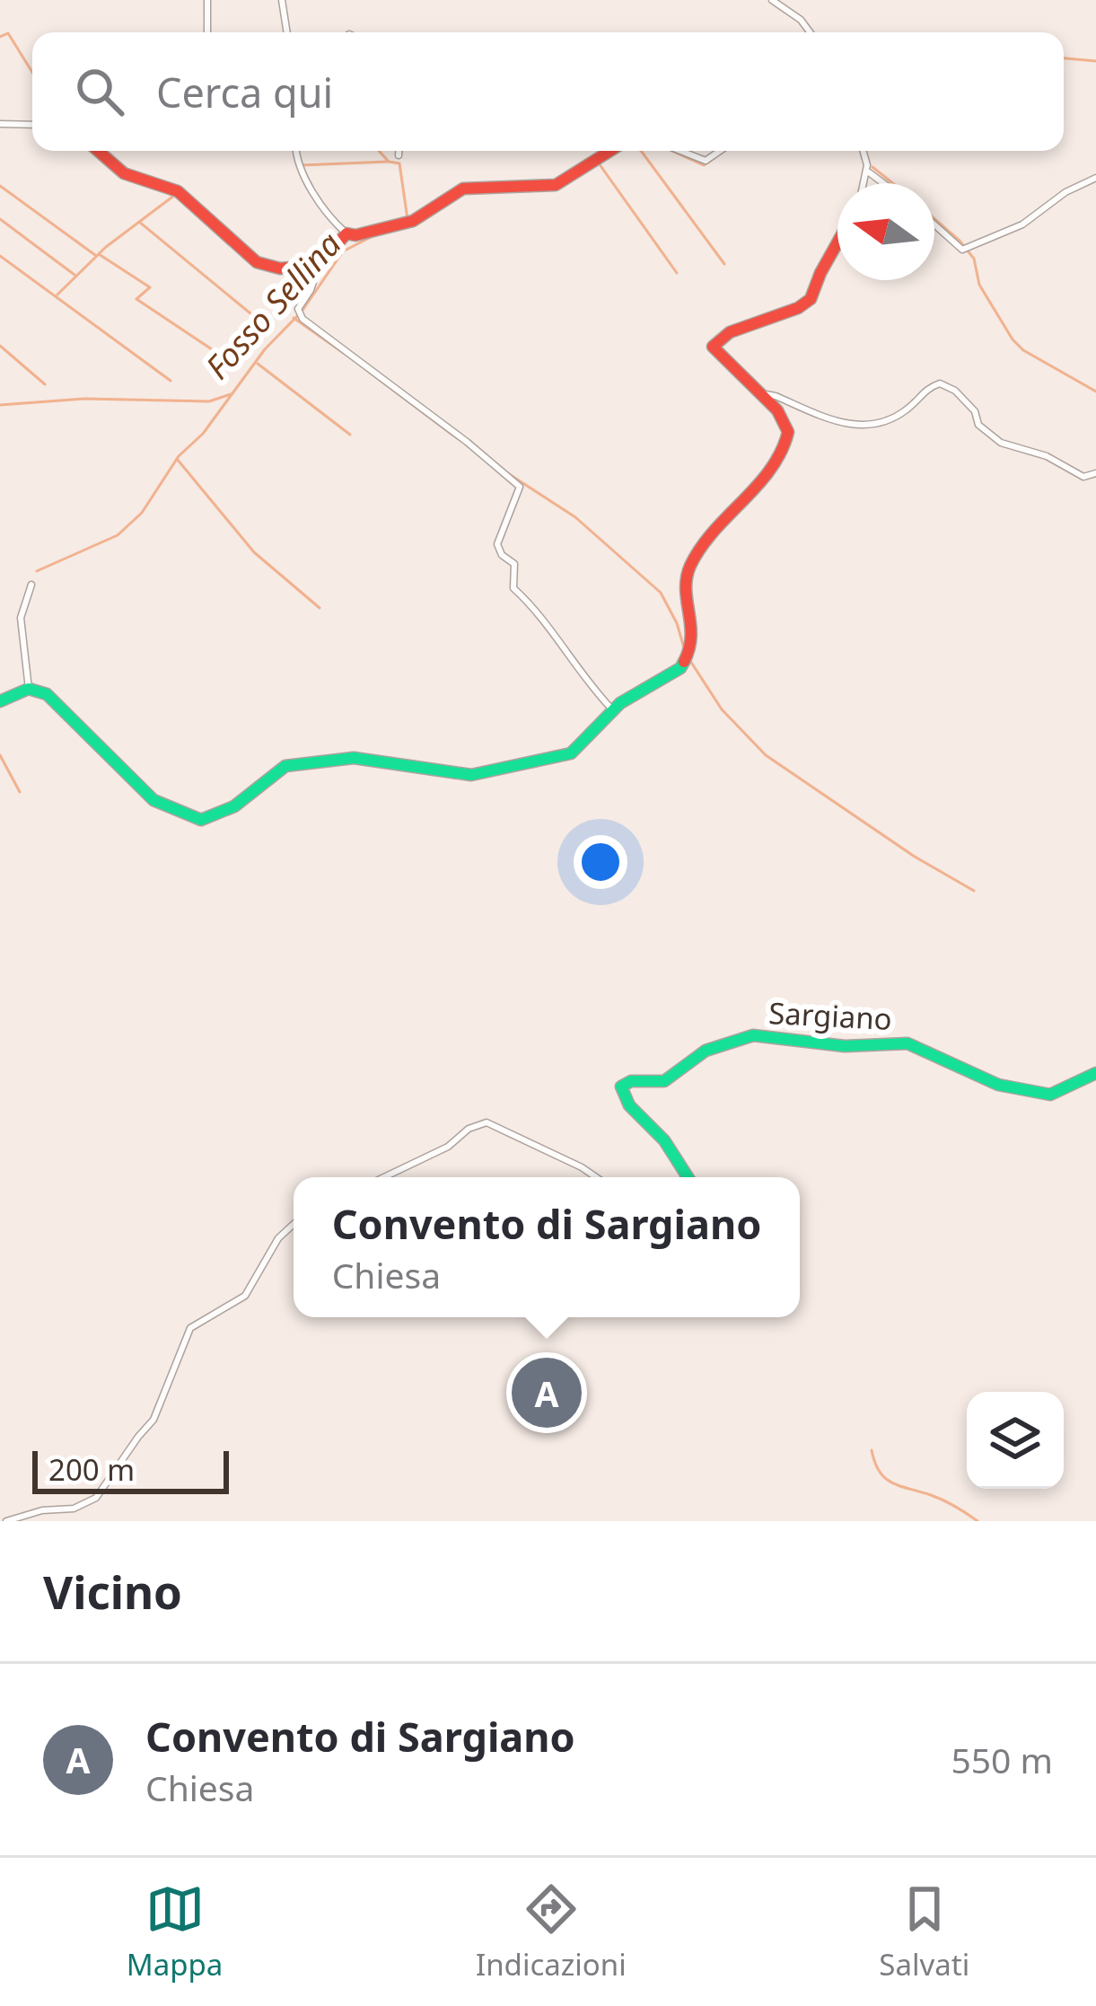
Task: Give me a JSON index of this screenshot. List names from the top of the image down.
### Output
{
  "streets": {
    "street": ["Sargiano"]
  },
  "water": ["Fosso Sellina"],
  "scale_bar": "200 m",
  "north": "left",
  "page": {
    "search": "Cerca qui",
    "popup": ["Convento di Sargiano", "Chiesa"],
    "pins": "A",
    "scale": "200 m",
    "heading": "Vicino",
    "list": [
      {
        "mark": "A",
        "name": "Convento di Sargiano",
        "note": "Chiesa",
        "value": "550 m"
      }
    ],
    "nav": ["Mappa", "Indicazioni", "Salvati"]
  }
}
